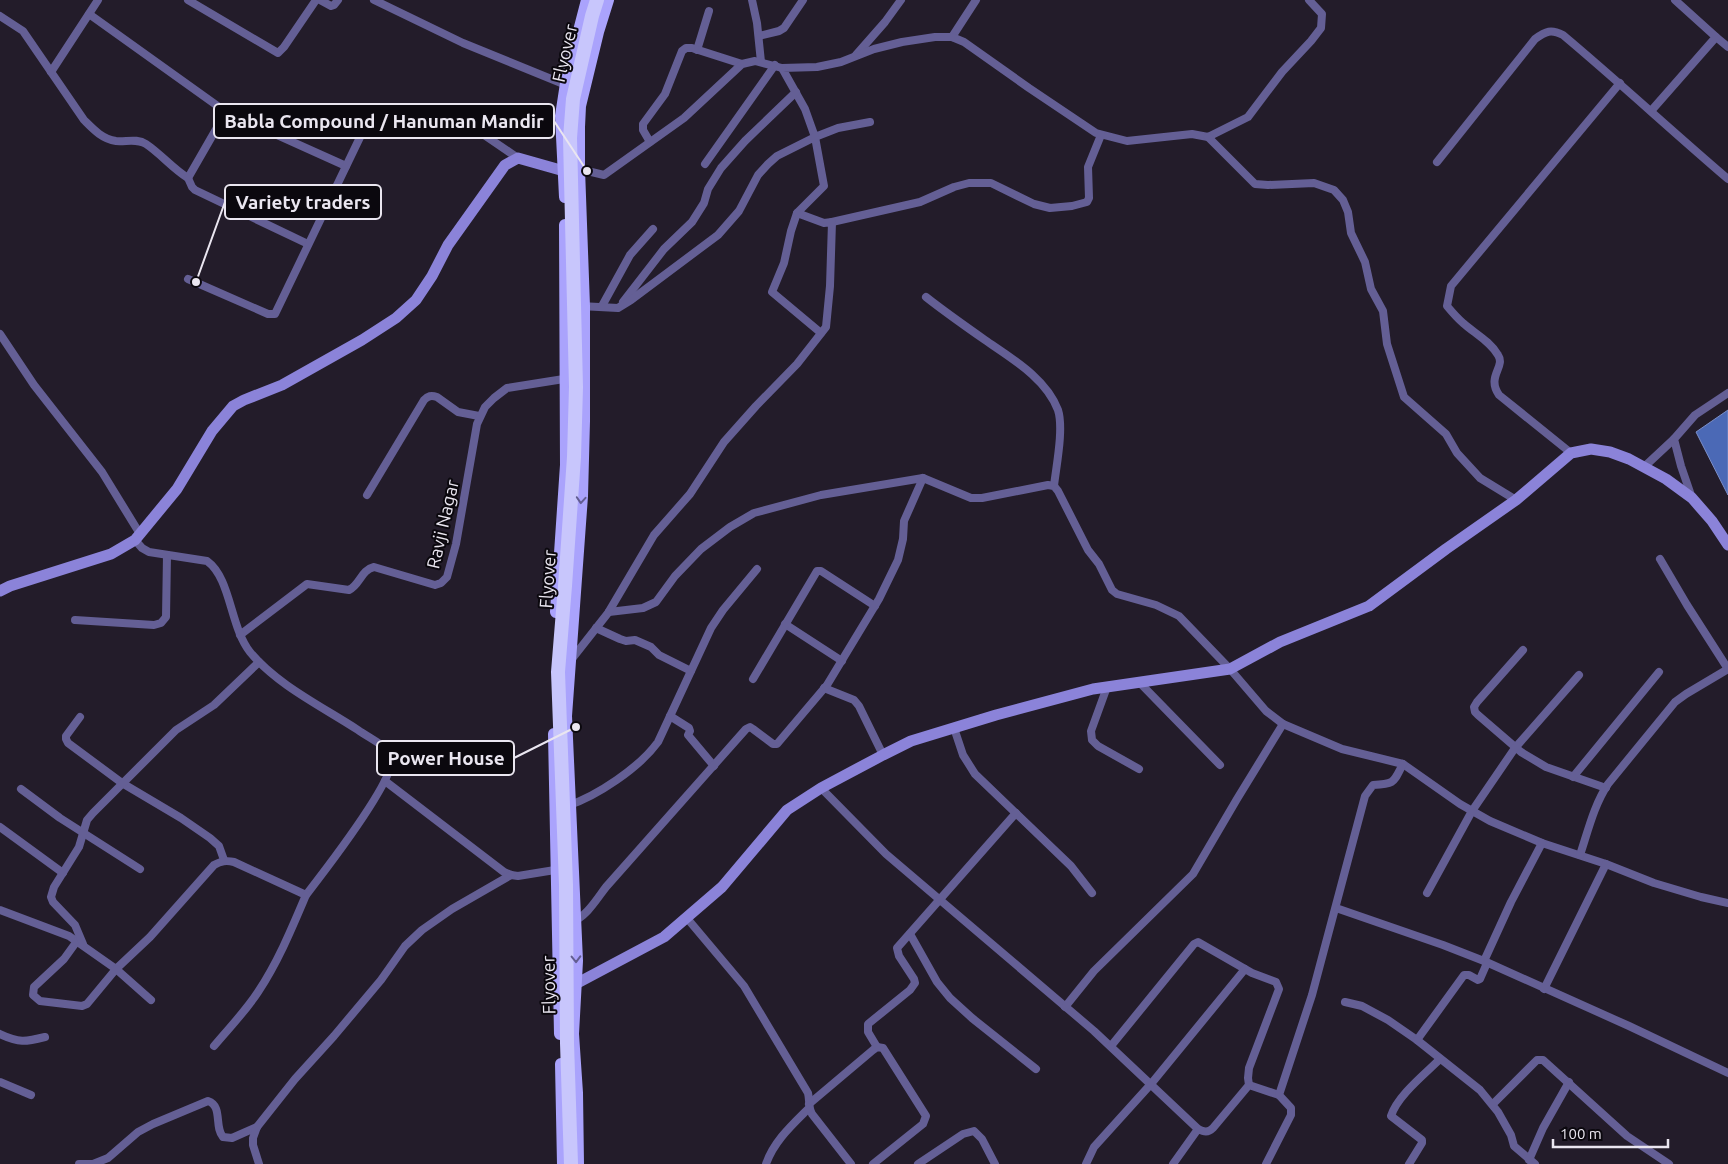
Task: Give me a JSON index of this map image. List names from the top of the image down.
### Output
{
  "streets": {
    "highway": ["Flyover"],
    "street": ["Ravji Nagar"]
  },
  "places": ["Babla Compound / Hanuman Mandir", "Variety traders", "Power House"],
  "scale_bar": "100 m"
}
